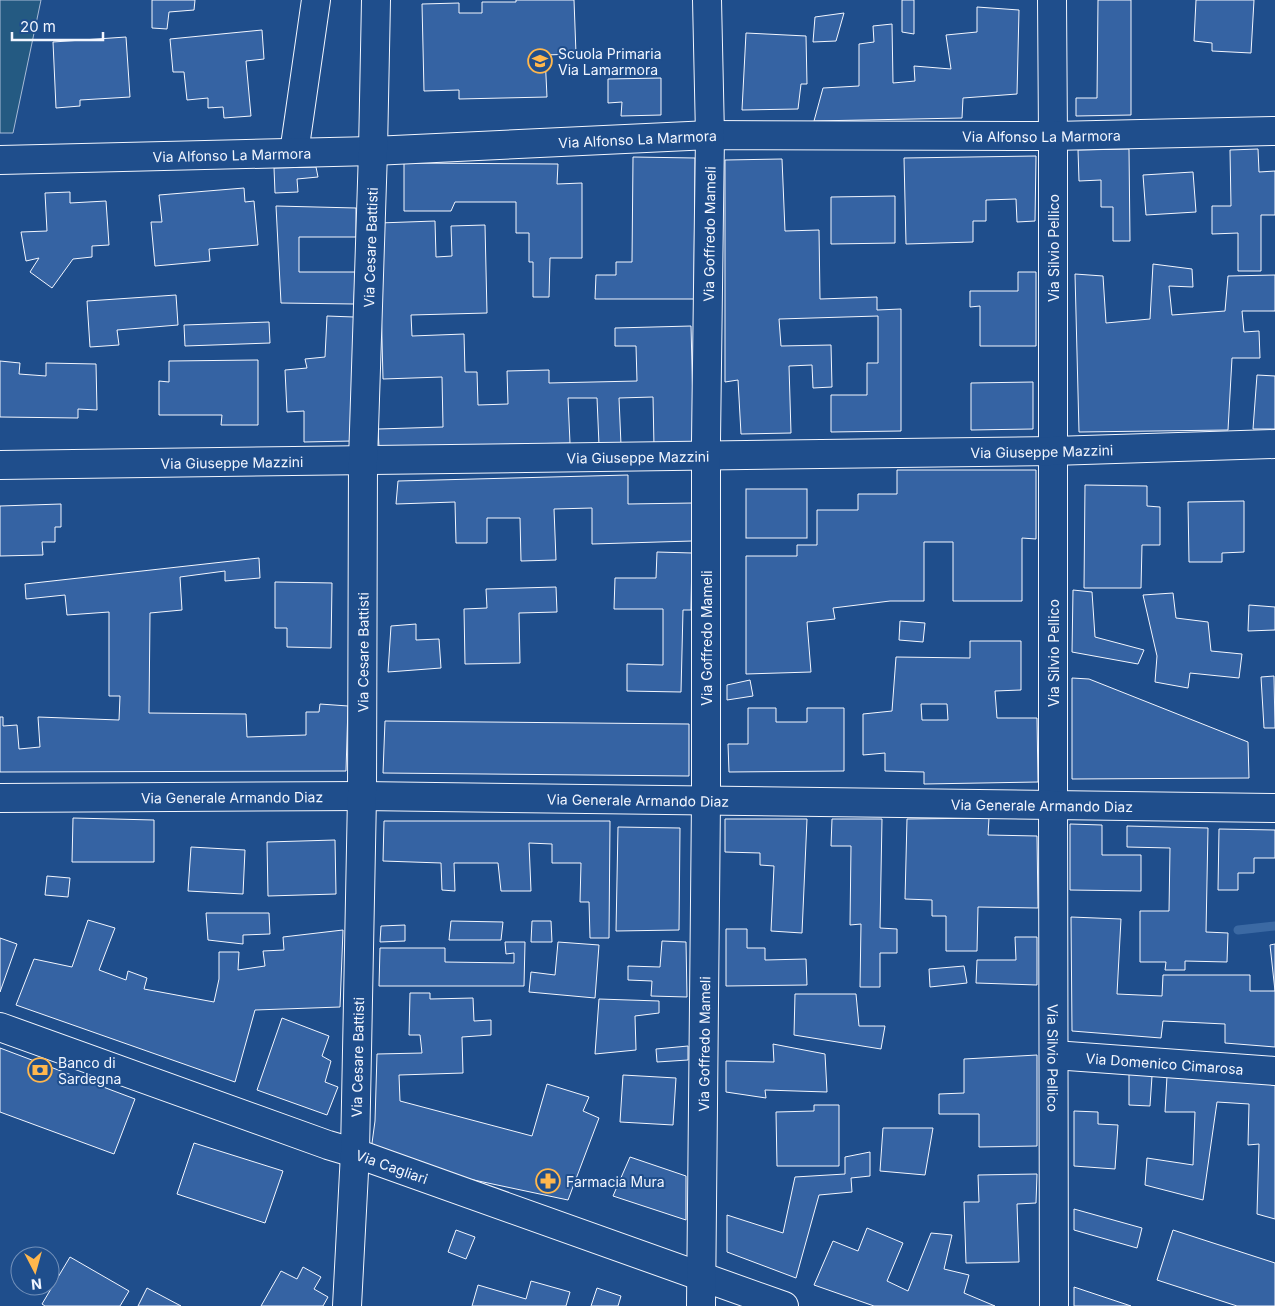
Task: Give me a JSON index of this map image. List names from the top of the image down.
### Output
{
  "streets": {
    "street": [
      "Via Alfonso La Marmora",
      "Via Goffredo Mameli",
      "Via Cesare Battisti",
      "Via Silvio Pellico",
      "Via Giuseppe Mazzini",
      "Via Generale Armando Diaz",
      "Via Domenico Cimarosa",
      "Via Cagliari"
    ]
  },
  "crossings": [
    ["Via Alfonso La Marmora", "Via Goffredo Mameli"],
    ["Via Alfonso La Marmora", "Via Cesare Battisti"],
    ["Via Alfonso La Marmora", "Via Silvio Pellico"],
    ["Via Goffredo Mameli", "Via Giuseppe Mazzini"],
    ["Via Goffredo Mameli", "Via Generale Armando Diaz"],
    ["Via Goffredo Mameli", "Via Cagliari"],
    ["Via Cesare Battisti", "Via Giuseppe Mazzini"],
    ["Via Cesare Battisti", "Via Generale Armando Diaz"],
    ["Via Cesare Battisti", "Via Cagliari"],
    ["Via Silvio Pellico", "Via Giuseppe Mazzini"],
    ["Via Silvio Pellico", "Via Generale Armando Diaz"],
    ["Via Silvio Pellico", "Via Domenico Cimarosa"]
  ],
  "places": {
    "school or university": ["Scuola Primaria Via Lamarmora"],
    "bank": ["Banco di Sardegna"],
    "pharmacy": ["Farmacia Mura"]
  },
  "scale_bar": "20 m",
  "north": "bottom"
}
